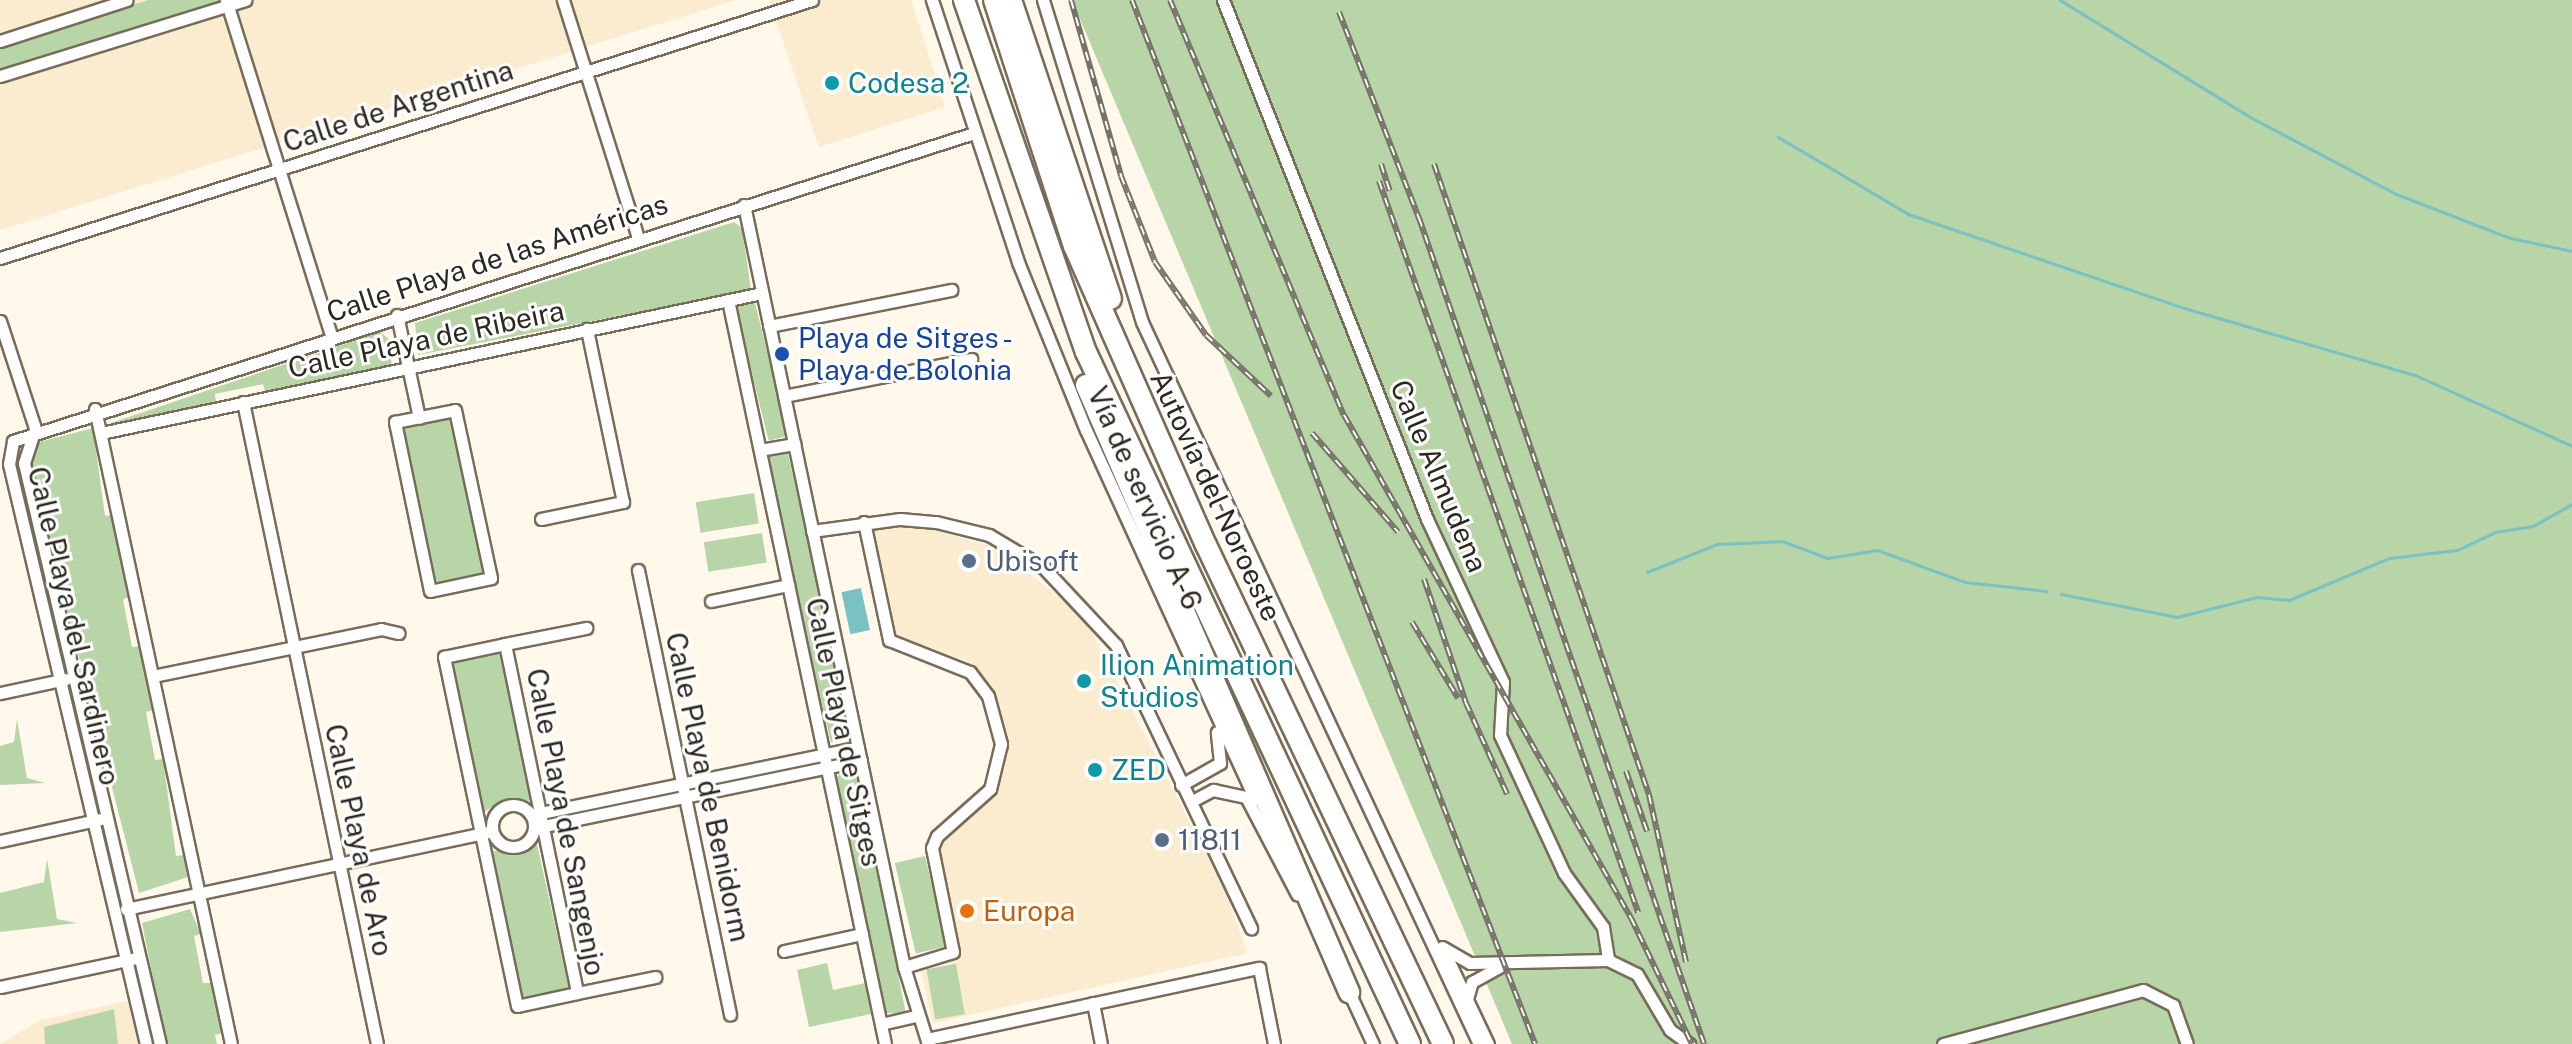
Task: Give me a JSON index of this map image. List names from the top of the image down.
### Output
{
  "streets": {
    "highway": ["Autovía del Noroeste"],
    "street": [
      "Calle de Argentina",
      "Calle Playa de las Américas",
      "Calle Playa de Ribeira",
      "Calle Almudena",
      "Vía de servicio A-6",
      "Calle Playa del Sardinero",
      "Calle Playa de Sitges",
      "Calle Playa de Benidorm",
      "Calle Playa de Sangenjo",
      "Calle Playa de Aro"
    ]
  },
  "crossings": [
    ["Calle Playa de las Américas", "Vía de servicio A-6"],
    ["Calle Playa de las Américas", "Calle Playa del Sardinero"],
    ["Calle Playa de las Américas", "Calle Playa de Sitges"],
    ["Calle Playa de Ribeira", "Calle Playa de Sitges"],
    ["Calle Playa de Ribeira", "Calle Playa de Aro"]
  ],
  "places": [
    "Codesa 2",
    "Playa de Sitges - Playa de Bolonia",
    "Ubisoft",
    "Ilion Animation Studios",
    "ZED",
    "11811",
    "Europa"
  ]
}
